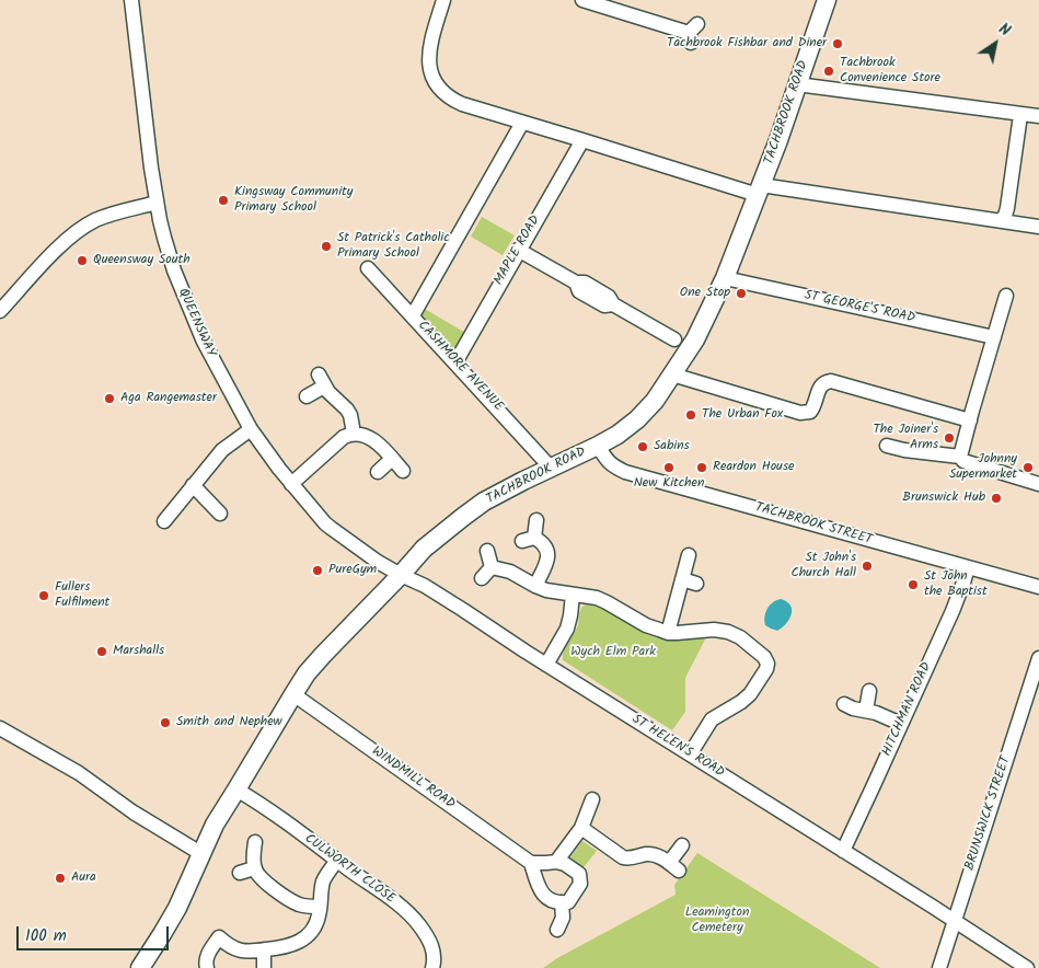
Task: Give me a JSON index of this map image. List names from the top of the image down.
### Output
{
  "streets": {
    "main road": ["TACHBROOK ROAD"],
    "street": [
      "MAPLE ROAD",
      "ST GEORGE'S ROAD",
      "QUEENSWAY",
      "CASHMORE AVENUE",
      "TACHBROOK STREET",
      "HITCHMAN ROAD",
      "ST HELEN'S ROAD",
      "WINDMILL ROAD",
      "BRUNSWICK STREET",
      "CULWORTH CLOSE"
    ]
  },
  "crossings": [
    ["TACHBROOK ROAD", "ST GEORGE'S ROAD"],
    ["TACHBROOK ROAD", "QUEENSWAY"],
    ["TACHBROOK ROAD", "CASHMORE AVENUE"],
    ["TACHBROOK ROAD", "TACHBROOK STREET"],
    ["TACHBROOK ROAD", "ST HELEN'S ROAD"],
    ["TACHBROOK ROAD", "WINDMILL ROAD"],
    ["TACHBROOK ROAD", "CULWORTH CLOSE"],
    ["MAPLE ROAD", "CASHMORE AVENUE"],
    ["QUEENSWAY", "ST HELEN'S ROAD"],
    ["TACHBROOK STREET", "HITCHMAN ROAD"],
    ["HITCHMAN ROAD", "ST HELEN'S ROAD"],
    ["ST HELEN'S ROAD", "BRUNSWICK STREET"]
  ],
  "parks": ["Wych Elm Park", "Leamington Cemetery"],
  "places": [
    "Tachbrook Fishbar and Diner",
    "Tachbrook Convenience Store",
    "Kingsway Community Primary School",
    "St Patrick's Catholic Primary School",
    "Queensway South",
    "One Stop",
    "Aga Rangemaster",
    "The Urban Fox",
    "The Joiner's Arms",
    "Sabins",
    "New Kitchen",
    "Reardon House",
    "Johnny Supermarket",
    "Brunswick Hub",
    "St John's Church Hall",
    "PureGym",
    "St John the Baptist",
    "Fullers Fulfilment",
    "Marshalls",
    "Smith and Nephew",
    "Aura"
  ],
  "scale_bar": "100 m",
  "north": "top right"
}
